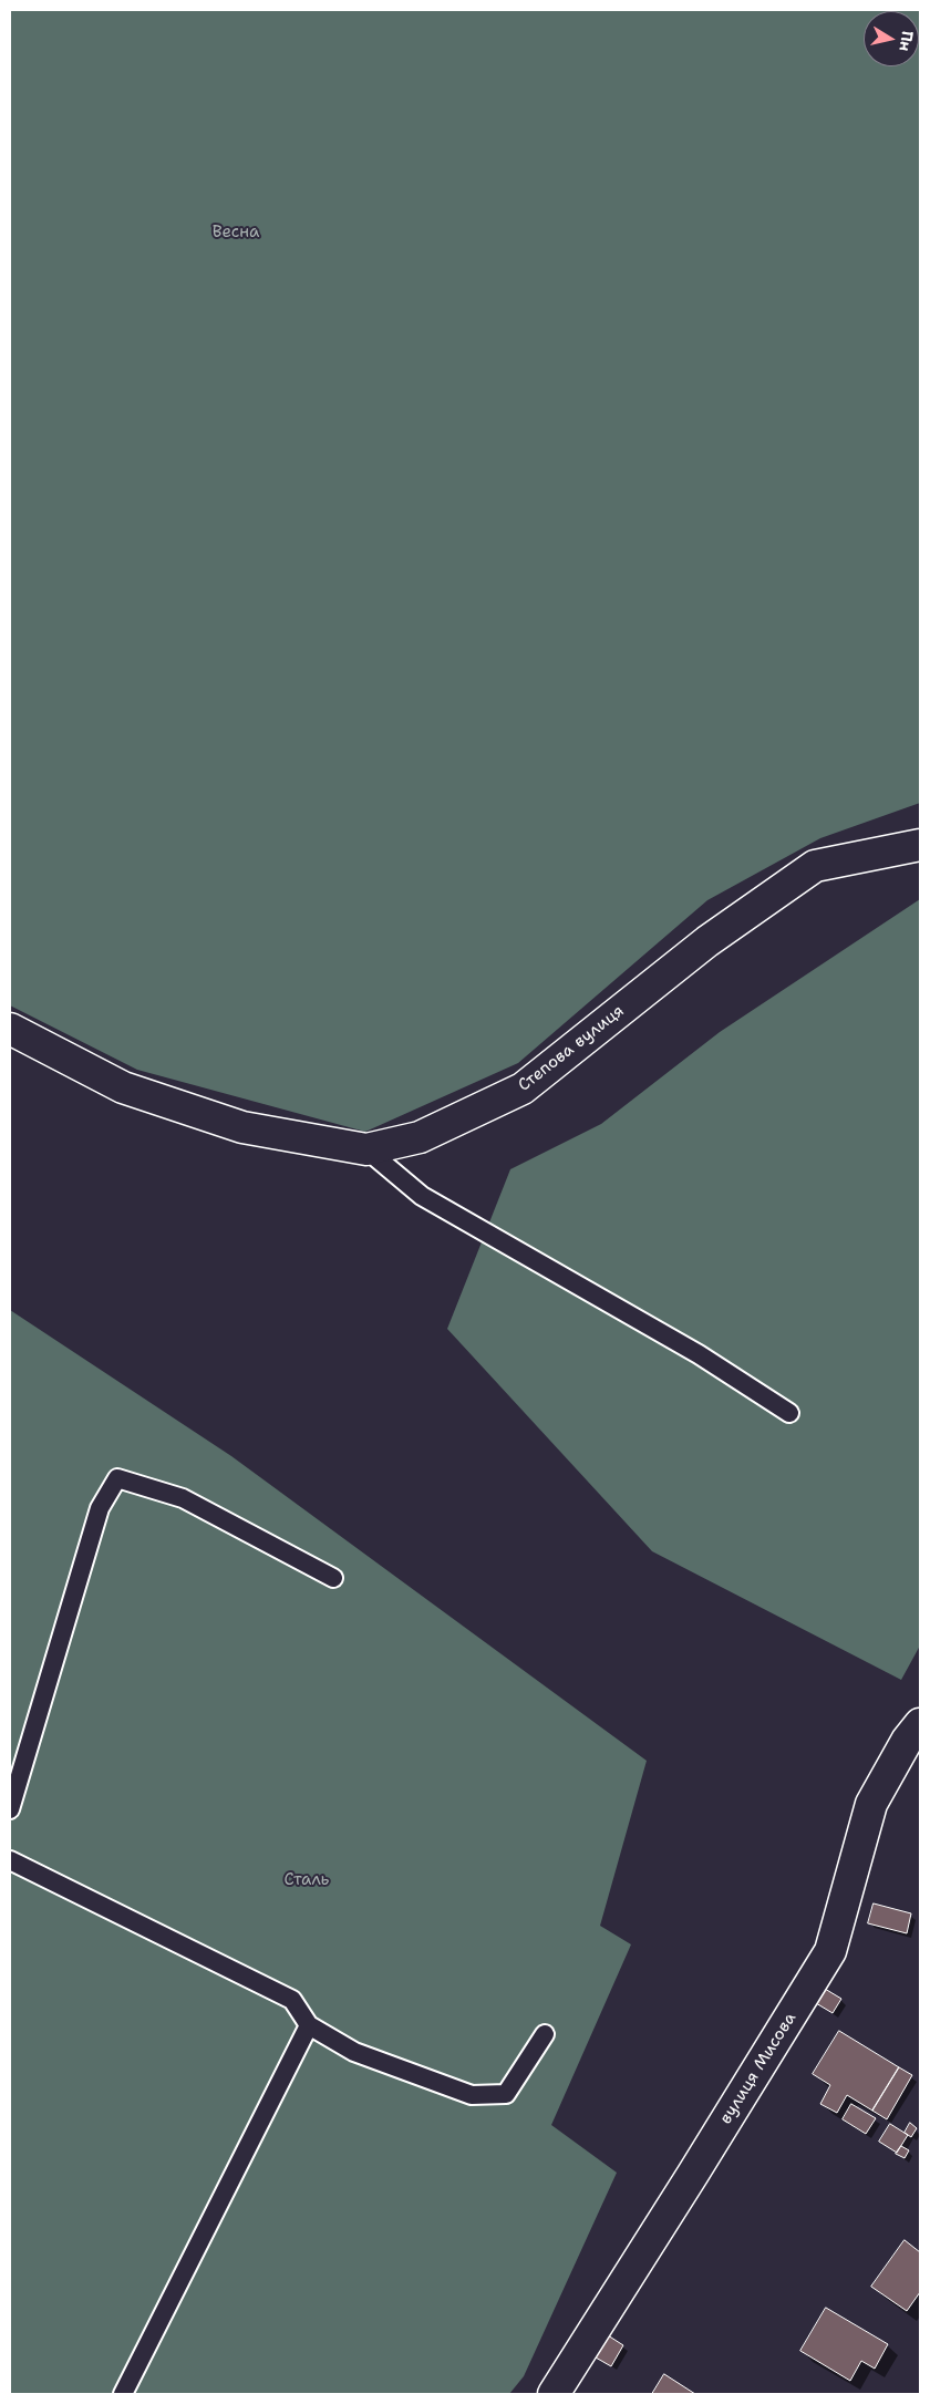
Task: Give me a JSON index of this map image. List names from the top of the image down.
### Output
{
  "streets": {
    "street": ["Степова вулиця", "вулиця Мисова"]
  },
  "parks": ["Весна", "Сталь"],
  "north": "right"
}
